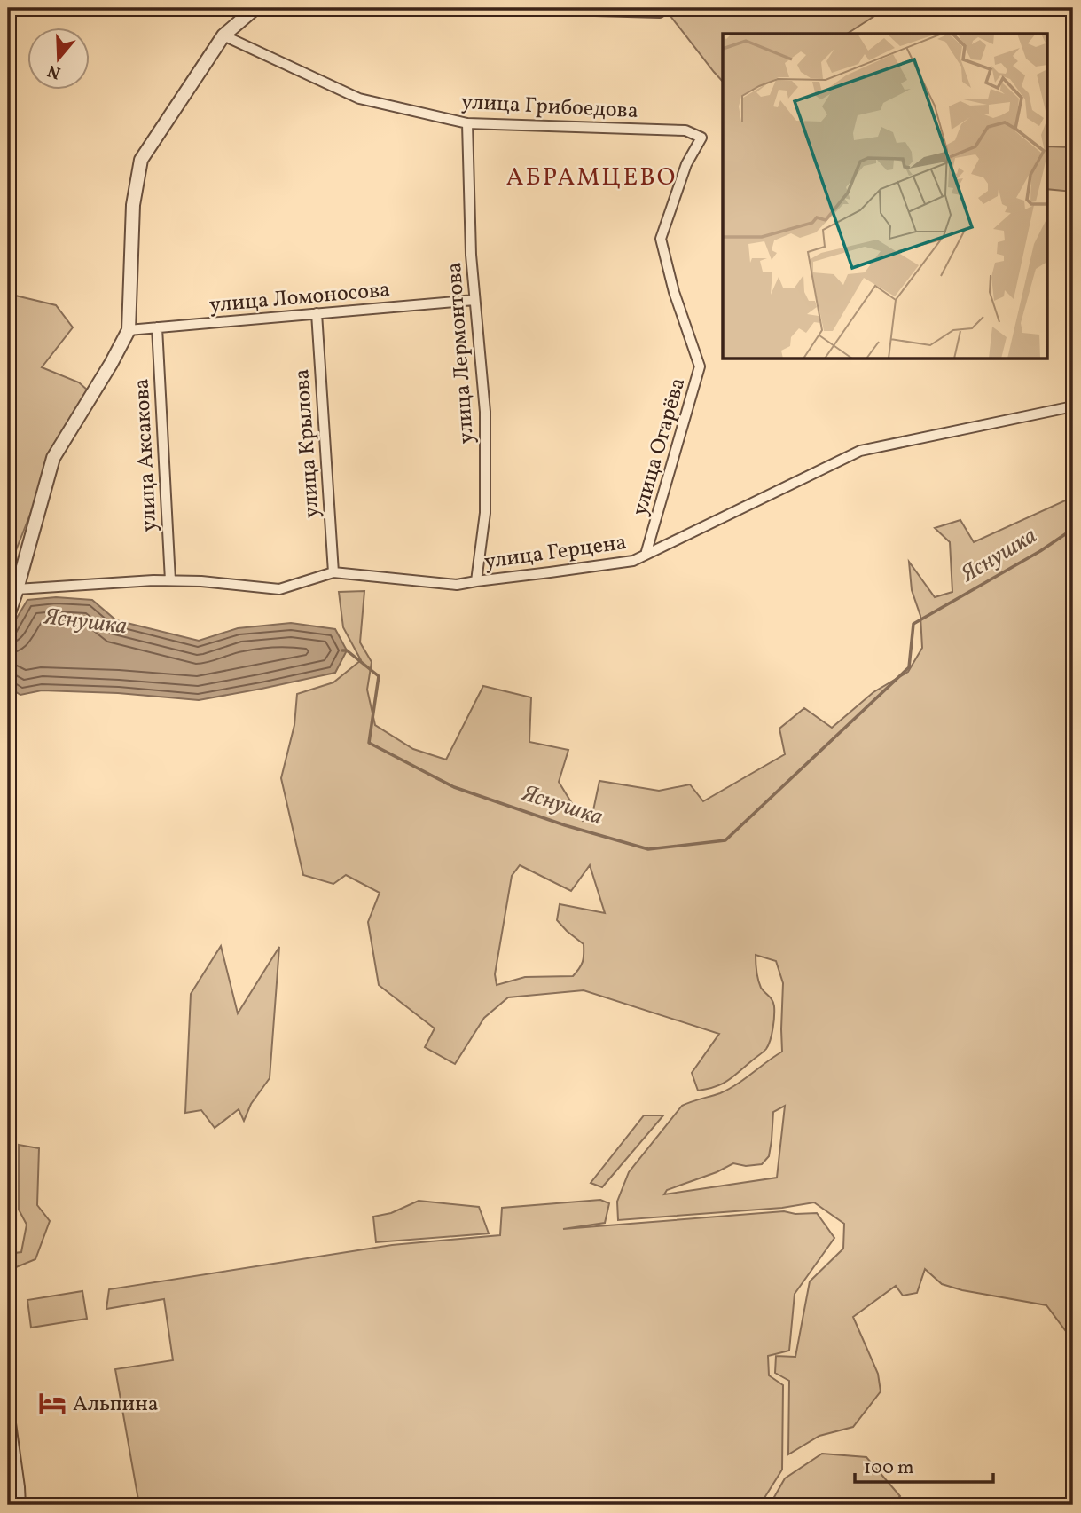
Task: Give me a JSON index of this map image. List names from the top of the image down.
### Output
{
  "streets": {
    "street": [
      "улица Грибоедова",
      "улица Ломоносова",
      "улица Лермонтова",
      "улица Крылова",
      "улица Огарёва",
      "улица Аксакова",
      "улица Герцена"
    ]
  },
  "crossings": [
    ["улица Грибоедова", "улица Лермонтова"],
    ["улица Грибоедова", "улица Огарёва"],
    ["улица Ломоносова", "улица Лермонтова"],
    ["улица Ломоносова", "улица Крылова"],
    ["улица Ломоносова", "улица Аксакова"],
    ["улица Лермонтова", "улица Герцена"],
    ["улица Крылова", "улица Герцена"],
    ["улица Огарёва", "улица Герцена"],
    ["улица Аксакова", "улица Герцена"]
  ],
  "districts": ["АБРАМЦЕВО"],
  "water": ["Яснушка"],
  "places": {
    "hotel": ["Альпина"]
  },
  "scale_bar": "100 m",
  "north": "bottom"
}
